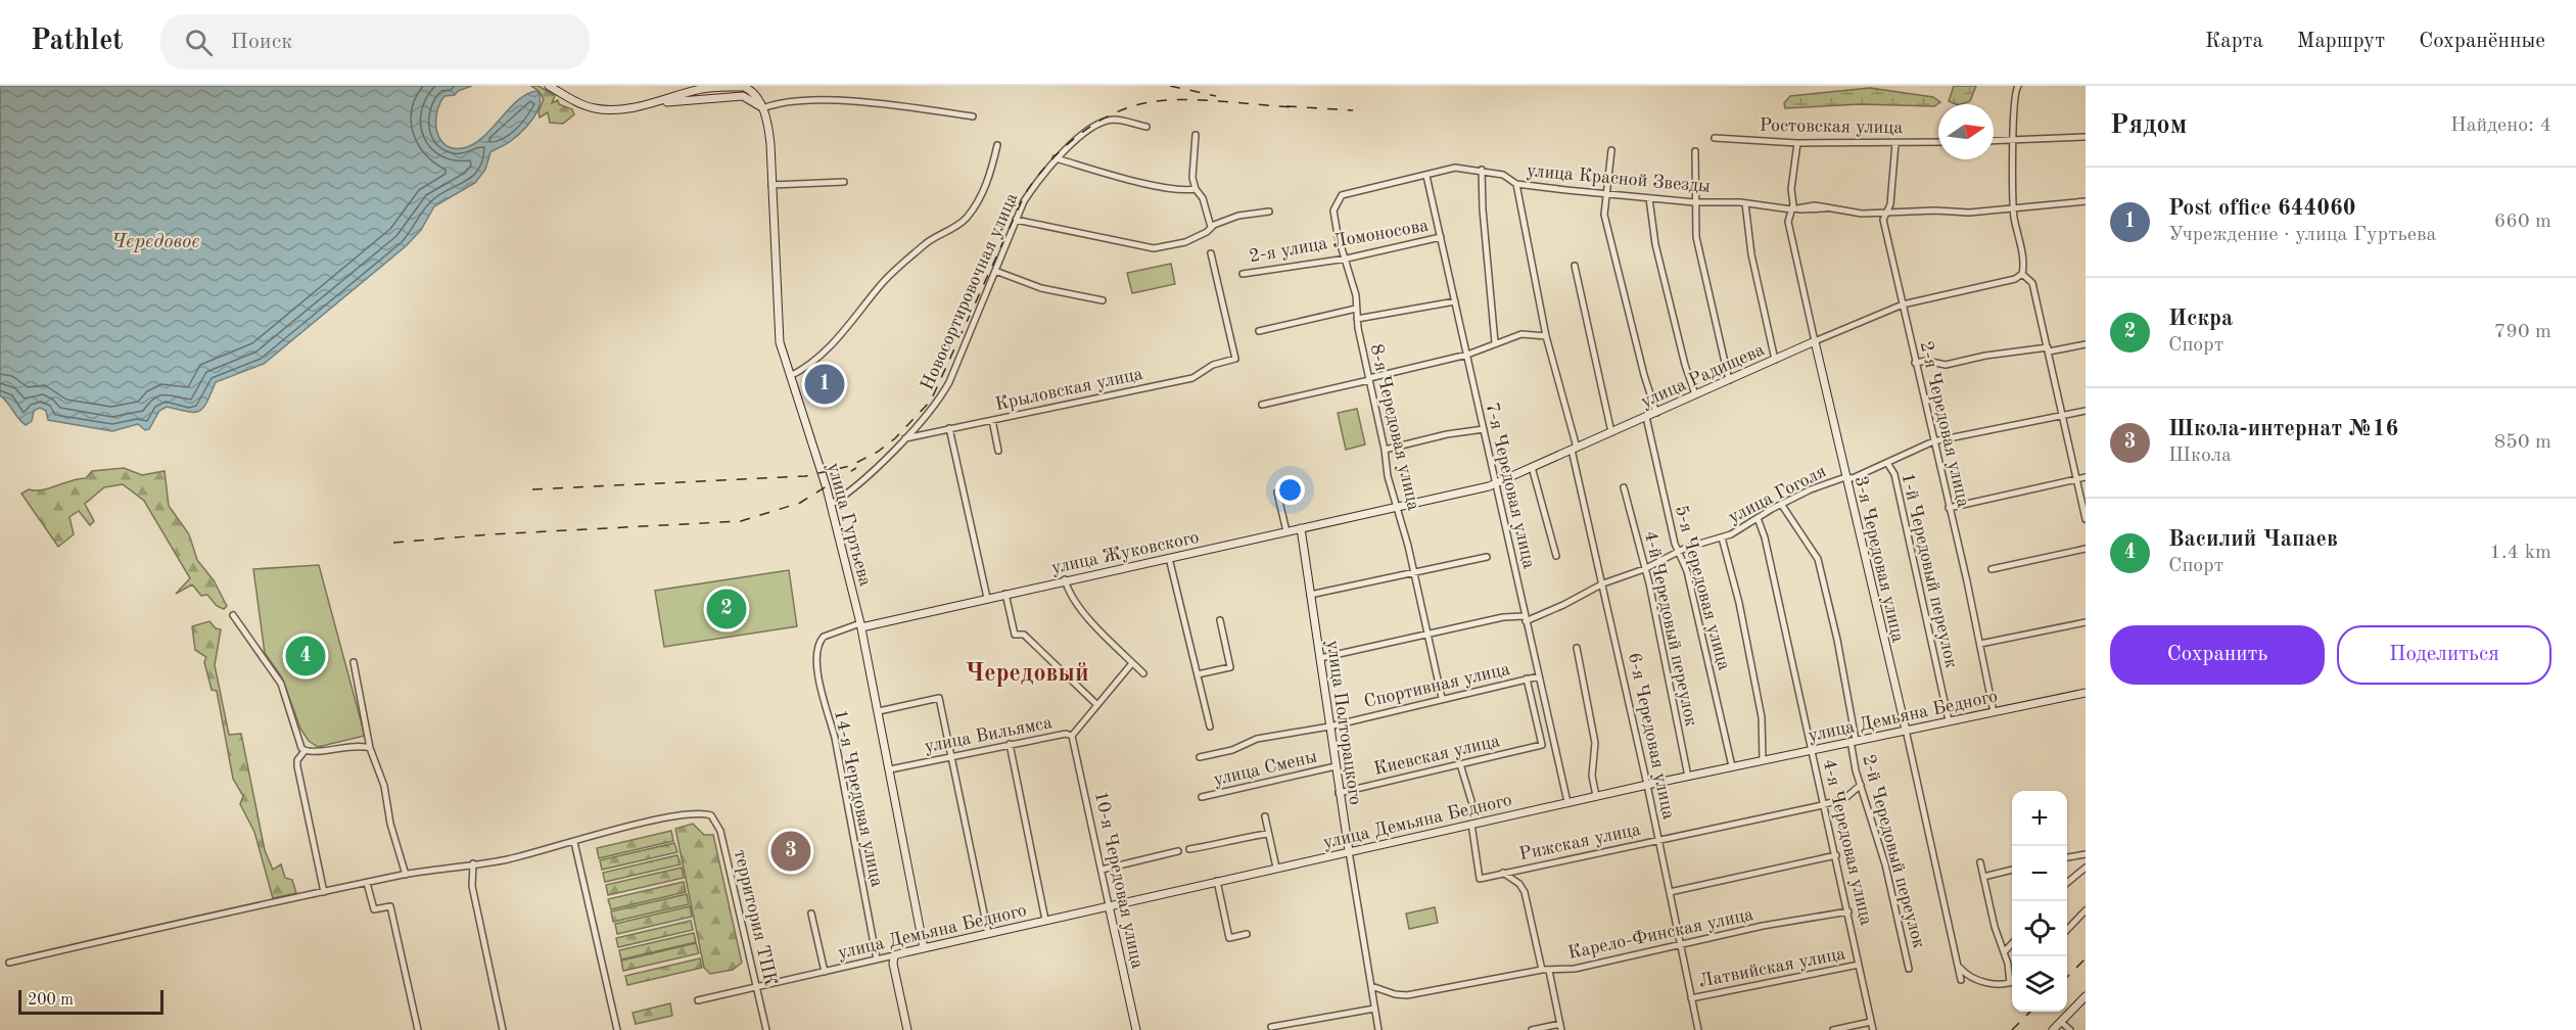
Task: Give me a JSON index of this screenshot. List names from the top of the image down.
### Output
{
  "streets": {
    "main road": [
      "улица Радищева",
      "улица Гуртьева",
      "улица Жуковского",
      "3-я Чередовая улица",
      "улица Демьяна Бедного",
      "улица Полторацкого",
      "10-я Чередовая улица"
    ],
    "street": [
      "Ростовская улица",
      "улица Красной Звезды",
      "2-я улица Ломоносова",
      "Новосортировочная улица",
      "Крыловская улица",
      "2-я Чередовая улица",
      "8-я Чередовая улица",
      "7-я Чередовая улица",
      "улица Гоголя",
      "1-й Чередовый переулок",
      "5-я Чередовая улица",
      "4-й Чередовый переулок",
      "Спортивная улица",
      "улица Вильямса",
      "6-я Чередовая улица",
      "Киевская улица",
      "улица Смены",
      "14-я Чередовая улица",
      "Рижская улица",
      "4-я Чередовая улица",
      "2-й Чередовый переулок",
      "территория ТПК",
      "Карело-Финская улица",
      "Латвийская улица"
    ]
  },
  "crossings": [
    ["Ростовская улица", "2-я Чередовая улица"],
    ["Ростовская улица", "3-я Чередовая улица"],
    ["улица Красной Звезды", "2-я Чередовая улица"],
    ["улица Красной Звезды", "8-я Чередовая улица"],
    ["улица Красной Звезды", "7-я Чередовая улица"],
    ["улица Красной Звезды", "3-я Чередовая улица"],
    ["улица Красной Звезды", "6-я Чередовая улица"],
    ["2-я улица Ломоносова", "8-я Чередовая улица"],
    ["2-я улица Ломоносова", "7-я Чередовая улица"],
    ["Новосортировочная улица", "Крыловская улица"],
    ["Новосортировочная улица", "улица Гуртьева"],
    ["улица Радищева", "2-я Чередовая улица"],
    ["улица Радищева", "8-я Чередовая улица"],
    ["улица Радищева", "7-я Чередовая улица"],
    ["улица Радищева", "улица Жуковского"],
    ["улица Радищева", "3-я Чередовая улица"],
    ["улица Радищева", "5-я Чередовая улица"],
    ["улица Радищева", "6-я Чередовая улица"],
    ["2-я Чередовая улица", "улица Гоголя"],
    ["2-я Чередовая улица", "улица Демьяна Бедного"],
    ["8-я Чередовая улица", "улица Гоголя"],
    ["8-я Чередовая улица", "улица Жуковского"],
    ["8-я Чередовая улица", "Спортивная улица"],
    ["7-я Чередовая улица", "улица Гоголя"],
    ["7-я Чередовая улица", "Спортивная улица"],
    ["7-я Чередовая улица", "улица Демьяна Бедного"],
    ["улица Гоголя", "3-я Чередовая улица"],
    ["улица Гоголя", "1-й Чередовый переулок"],
    ["улица Гоголя", "5-я Чередовая улица"],
    ["улица Гоголя", "4-й Чередовый переулок"],
    ["улица Гоголя", "улица Полторацкого"],
    ["улица Гоголя", "6-я Чередовая улица"],
    ["улица Гоголя", "4-я Чередовая улица"],
    ["улица Гоголя", "2-й Чередовый переулок"],
    ["улица Гуртьева", "улица Жуковского"],
    ["улица Гуртьева", "улица Демьяна Бедного"],
    ["улица Гуртьева", "улица Вильямса"],
    ["улица Жуковского", "улица Полторацкого"],
    ["улица Жуковского", "14-я Чередовая улица"],
    ["3-я Чередовая улица", "улица Демьяна Бедного"],
    ["1-й Чередовый переулок", "улица Демьяна Бедного"],
    ["5-я Чередовая улица", "улица Демьяна Бедного"],
    ["4-й Чередовый переулок", "улица Демьяна Бедного"],
    ["Спортивная улица", "улица Полторацкого"],
    ["Спортивная улица", "Киевская улица"],
    ["улица Демьяна Бедного", "улица Полторацкого"],
    ["улица Демьяна Бедного", "6-я Чередовая улица"],
    ["улица Демьяна Бедного", "14-я Чередовая улица"],
    ["улица Демьяна Бедного", "Рижская улица"],
    ["улица Демьяна Бедного", "4-я Чередовая улица"],
    ["улица Демьяна Бедного", "2-й Чередовый переулок"],
    ["улица Демьяна Бедного", "10-я Чередовая улица"],
    ["улица Демьяна Бедного", "территория ТПК"],
    ["улица Полторацкого", "Киевская улица"],
    ["улица Полторацкого", "улица Смены"],
    ["улица Полторацкого", "Карело-Финская улица"],
    ["улица Вильямса", "10-я Чередовая улица"],
    ["6-я Чередовая улица", "Рижская улица"],
    ["6-я Чередовая улица", "Карело-Финская улица"],
    ["6-я Чередовая улица", "Латвийская улица"],
    ["Рижская улица", "4-я Чередовая улица"],
    ["Рижская улица", "2-й Чередовый переулок"],
    ["4-я Чередовая улица", "Карело-Финская улица"],
    ["4-я Чередовая улица", "Латвийская улица"]
  ],
  "districts": ["Чередовый"],
  "water": ["Чередовое"],
  "scale_bar": "200 m",
  "north": "right",
  "page": {
    "header": "Pathlet",
    "search": "Поиск",
    "nav": ["Карта", "Маршрут", "Сохранённые"],
    "heading": ["Рядом", "Найдено: 4"],
    "list": [
      {
        "mark": "1",
        "name": "Post office 644060",
        "note": "Учреждение · улица Гуртьева",
        "value": "660 m"
      },
      {
        "mark": "2",
        "name": "Искра",
        "note": "Спорт",
        "value": "790 m"
      },
      {
        "mark": "3",
        "name": "Школа-интернат №16",
        "note": "Школа",
        "value": "850 m"
      },
      {
        "mark": "4",
        "name": "Василий Чапаев",
        "note": "Спорт",
        "value": "1.4 km"
      }
    ],
    "pins": [
      "1",
      "2",
      "4",
      "3"
    ],
    "buttons": ["Сохранить", "Поделиться"],
    "map_buttons": ["+", "−"],
    "scale": "200 m"
  }
}
